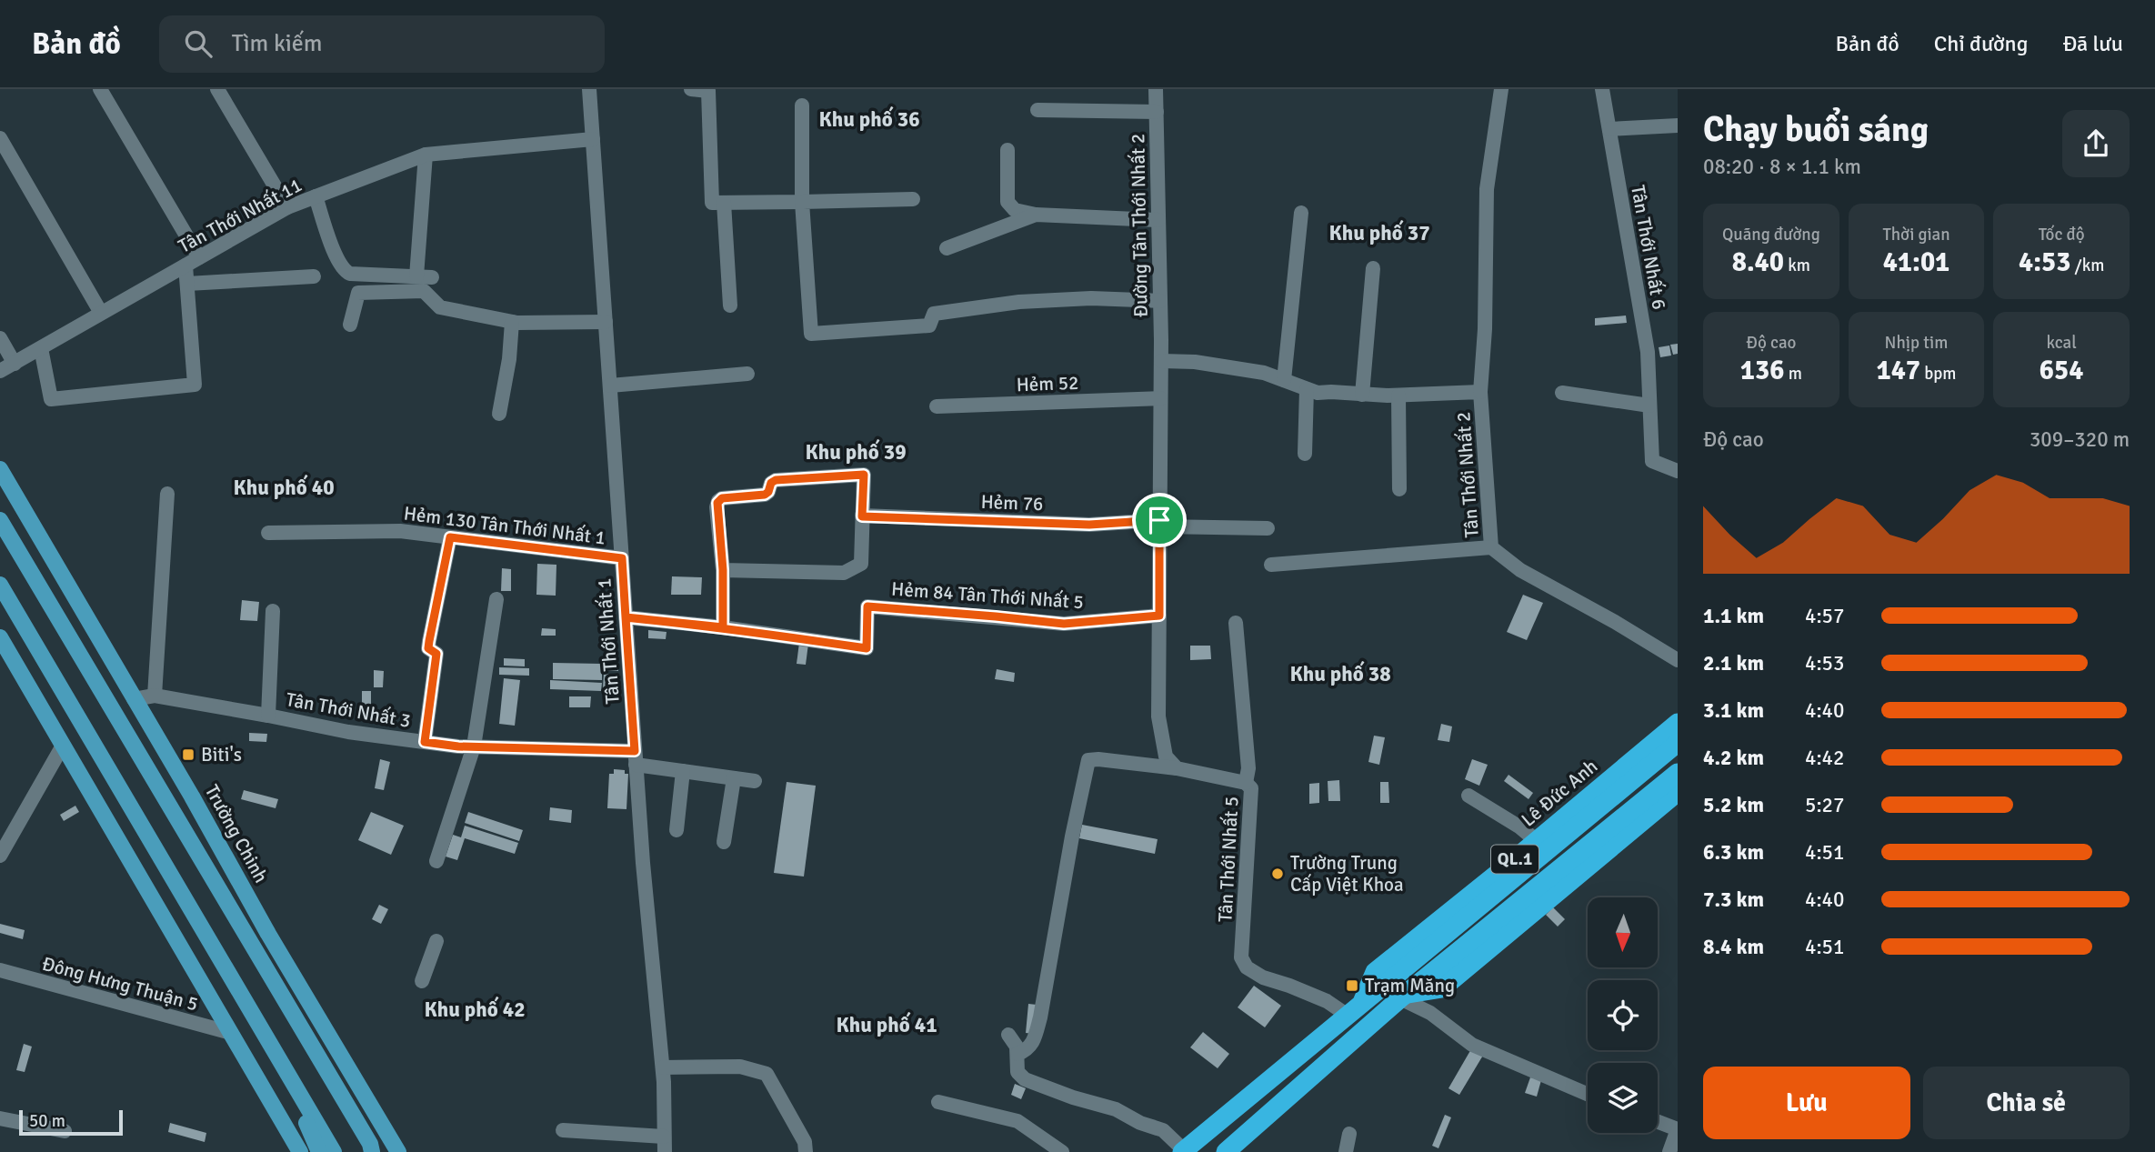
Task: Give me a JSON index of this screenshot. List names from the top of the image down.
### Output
{
  "streets": {
    "highway": ["Lê Đức Anh", "QL.1"],
    "main road": ["Trường Chinh"],
    "street": [
      "Tân Thới Nhất 11",
      "Đường Tân Thới Nhất 2",
      "Tân Thới Nhất 6",
      "Hẻm 52",
      "Tân Thới Nhất 2",
      "Hẻm 76",
      "Hẻm 130 Tân Thới Nhất 1",
      "Hẻm 84 Tân Thới Nhất 5",
      "Tân Thới Nhất 1",
      "Tân Thới Nhất 3",
      "Tân Thới Nhất 5",
      "Đông Hưng Thuận 5"
    ]
  },
  "crossings": [
    ["Tân Thới Nhất 11", "Tân Thới Nhất 1"],
    ["Đường Tân Thới Nhất 2", "Tân Thới Nhất 2"],
    ["Hẻm 130 Tân Thới Nhất 1", "Tân Thới Nhất 1"],
    ["Hẻm 84 Tân Thới Nhất 5", "Tân Thới Nhất 1"],
    ["Tân Thới Nhất 1", "Tân Thới Nhất 3"],
    ["Tân Thới Nhất 3", "Trường Chinh"],
    ["Lê Đức Anh", "Tân Thới Nhất 5"]
  ],
  "districts": [
    "Khu phố 36",
    "Khu phố 37",
    "Khu phố 39",
    "Khu phố 40",
    "Khu phố 38",
    "Khu phố 42",
    "Khu phố 41"
  ],
  "places": {
    "transit": ["Biti's", "Trạm Măng"],
    "other": ["Trường Trung Cấp Việt Khoa"]
  },
  "scale_bar": "50 m",
  "north": "bottom",
  "page": {
    "header": "Bản đồ",
    "search": "Tìm kiếm",
    "nav": ["Bản đồ", "Chỉ đường", "Đã lưu"],
    "heading": ["Chạy buổi sáng", "08:20 · 8 × 1.1 km"],
    "stats": [
      ["Quãng đường", "8.40 km"],
      ["Thời gian", "41:01"],
      ["Tốc độ", "4:53 /km"],
      ["Độ cao", "136 m"],
      ["Nhịp tim", "147 bpm"],
      ["kcal", "654"]
    ],
    "chart": ["Độ cao", "309–320 m"],
    "list": [
      {
        "name": "1.1 km",
        "note": "4:57"
      },
      {
        "name": "2.1 km",
        "note": "4:53"
      },
      {
        "name": "3.1 km",
        "note": "4:40"
      },
      {
        "name": "4.2 km",
        "note": "4:42"
      },
      {
        "name": "5.2 km",
        "note": "5:27"
      },
      {
        "name": "6.3 km",
        "note": "4:51"
      },
      {
        "name": "7.3 km",
        "note": "4:40"
      },
      {
        "name": "8.4 km",
        "note": "4:51"
      }
    ],
    "buttons": ["Lưu", "Chia sẻ"],
    "scale": "50 m"
  }
}
